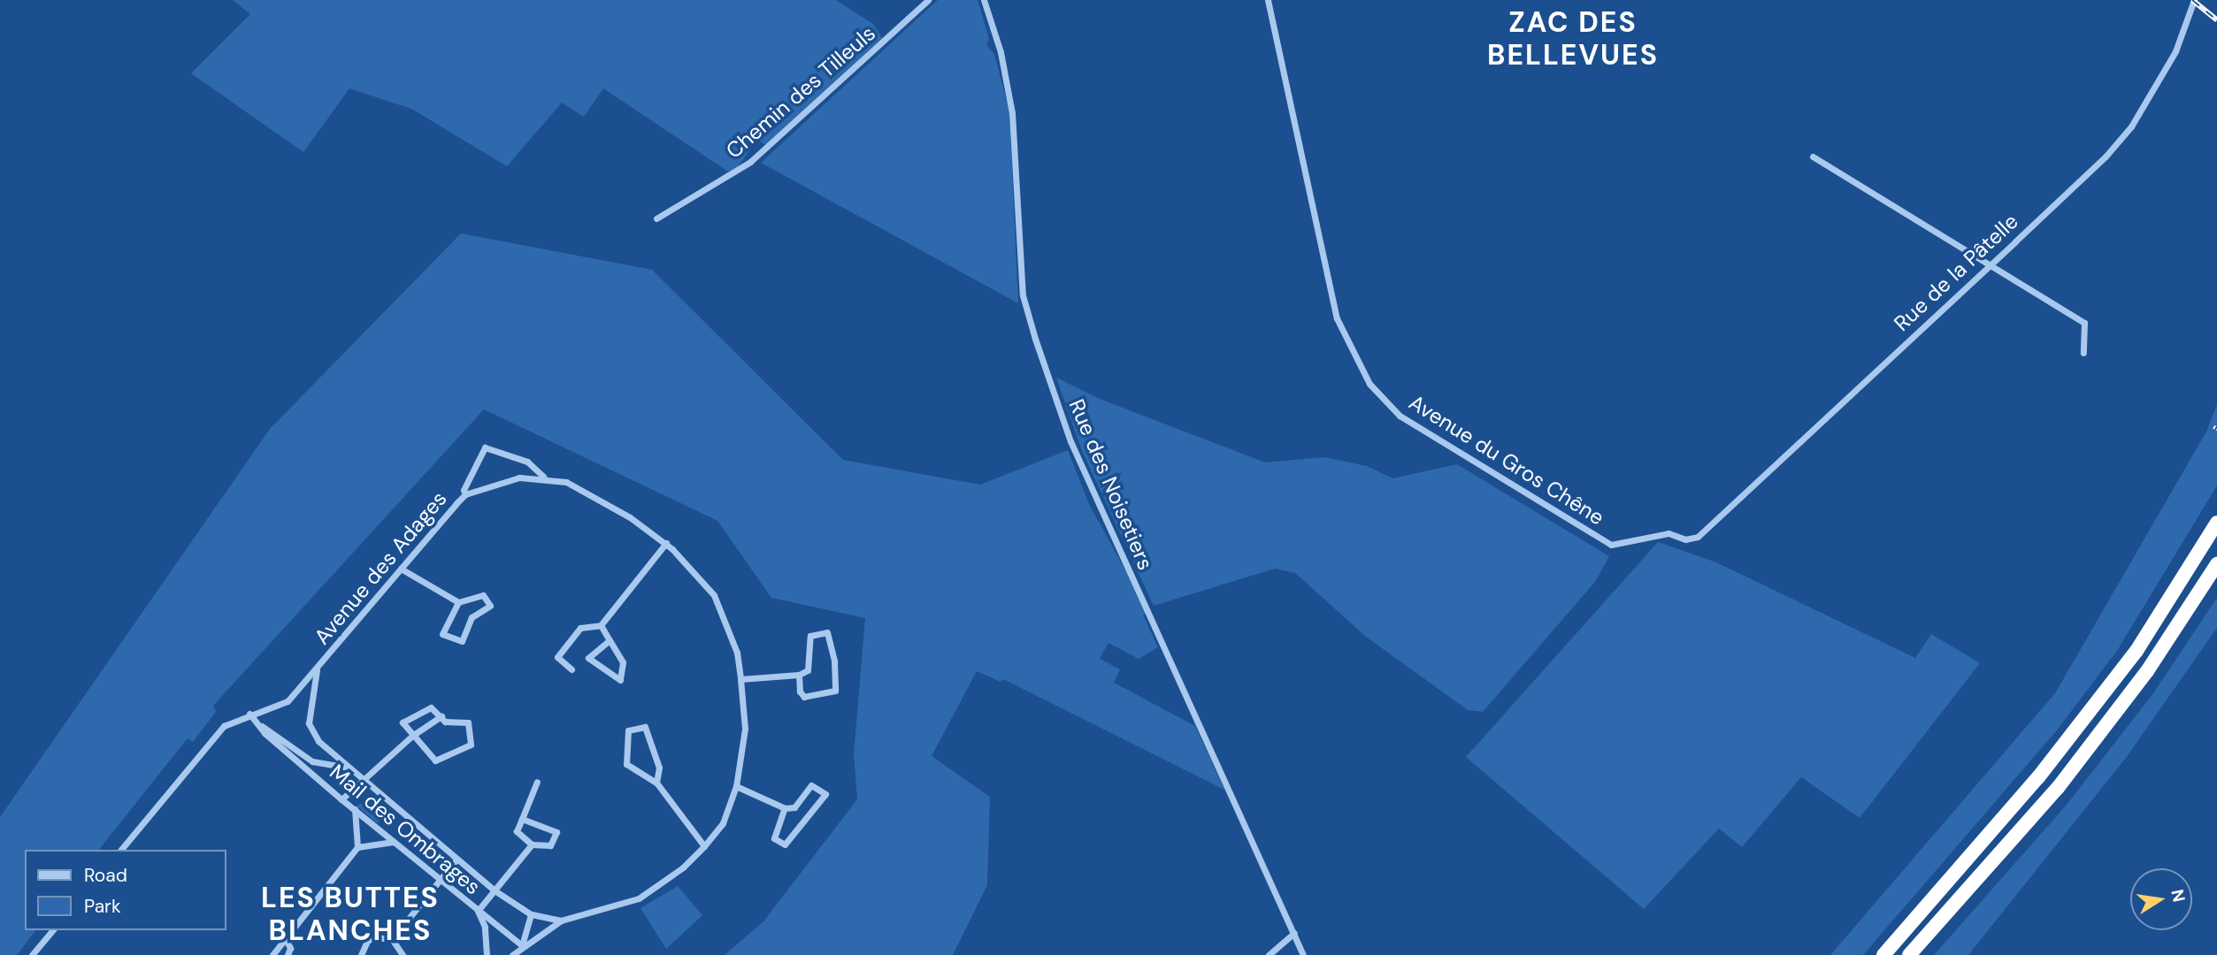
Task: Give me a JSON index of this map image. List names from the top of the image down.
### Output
{
  "streets": {
    "street": [
      "Chemin des Tilleuls",
      "Rue de la Pâtelle",
      "Avenue du Gros Chêne",
      "Rue des Noisetiers",
      "Avenue des Adages",
      "Mail des Ombrages"
    ]
  },
  "crossings": [
    ["Rue de la Pâtelle", "Avenue du Gros Chêne"],
    ["Avenue des Adages", "Mail des Ombrages"]
  ],
  "districts": ["ZAC DES BELLEVUES", "LES BUTTES BLANCHES"],
  "legend": ["Road", "Park"],
  "north": "right"
}
